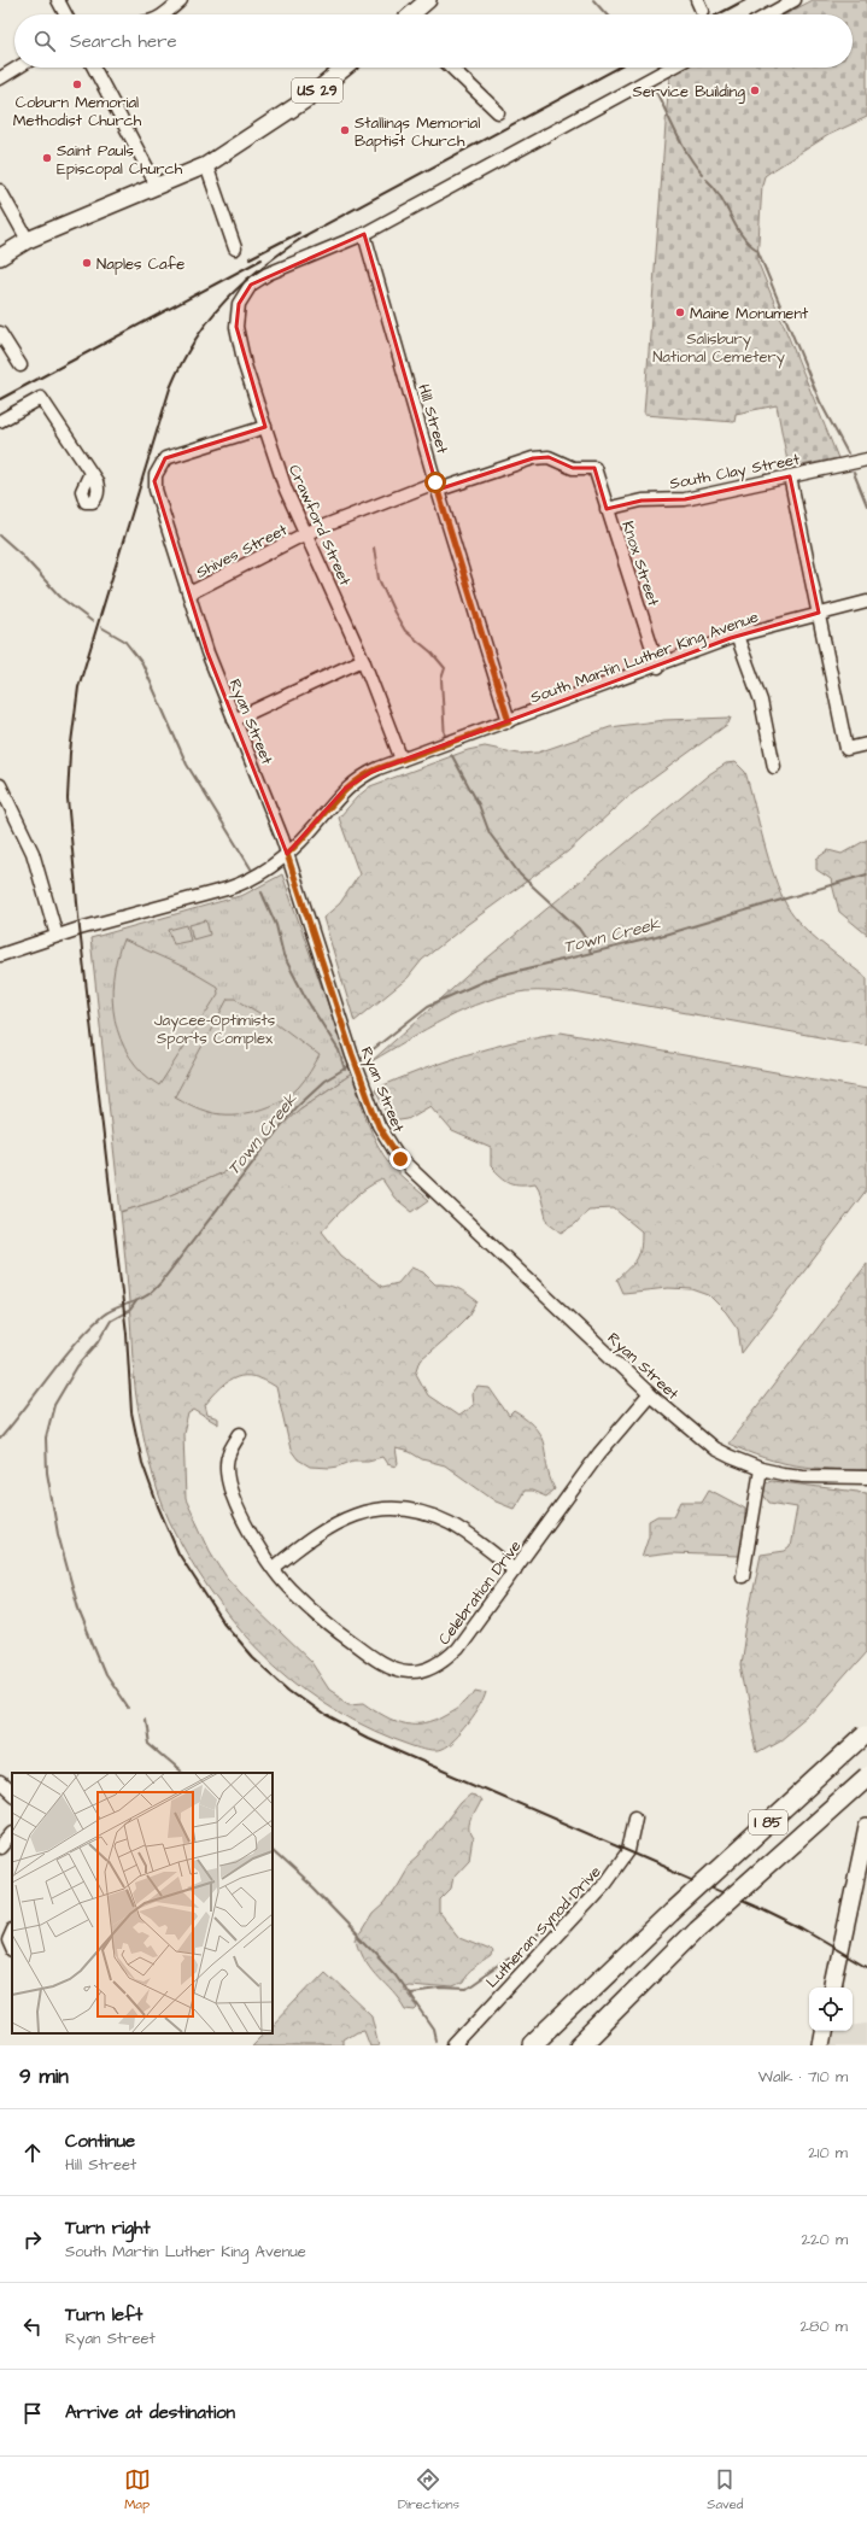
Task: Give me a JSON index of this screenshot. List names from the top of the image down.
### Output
{
  "streets": {
    "highway": ["I 85"],
    "main road": ["US 29"],
    "street": [
      "Hill Street",
      "South Clay Street",
      "Crawford Street",
      "Shives Street",
      "Knox Street",
      "South Martin Luther King Avenue",
      "Ryan Street",
      "Celebration Drive",
      "Lutheran Synod Drive"
    ]
  },
  "crossings": [
    ["Hill Street", "Crawford Street"],
    ["Hill Street", "Shives Street"],
    ["Hill Street", "South Martin Luther King Avenue"],
    ["South Clay Street", "Knox Street"],
    ["Crawford Street", "Shives Street"],
    ["Crawford Street", "South Martin Luther King Avenue"],
    ["Crawford Street", "Ryan Street"],
    ["Shives Street", "Knox Street"],
    ["Shives Street", "Ryan Street"],
    ["Knox Street", "South Martin Luther King Avenue"],
    ["South Martin Luther King Avenue", "Ryan Street"],
    ["Ryan Street", "Celebration Drive"]
  ],
  "water": ["Town Creek"],
  "parks": ["Salisbury National Cemetery", "Jaycee-Optimists Sports Complex"],
  "places": [
    "Coburn Memorial Methodist Church",
    "Service Building",
    "Stallings Memorial Baptist Church",
    "Saint Pauls Episcopal Church",
    "Naples Cafe",
    "Maine Monument"
  ],
  "page": {
    "search": "Search here",
    "heading": ["9 min", "Walk · 710 m"],
    "list": [
      ["Continue", "Hill Street", "210 m"],
      ["Turn right", "South Martin Luther King Avenue", "220 m"],
      ["Turn left", "Ryan Street", "280 m"],
      "Arrive at destination"
    ],
    "nav": ["Map", "Directions", "Saved"]
  }
}
